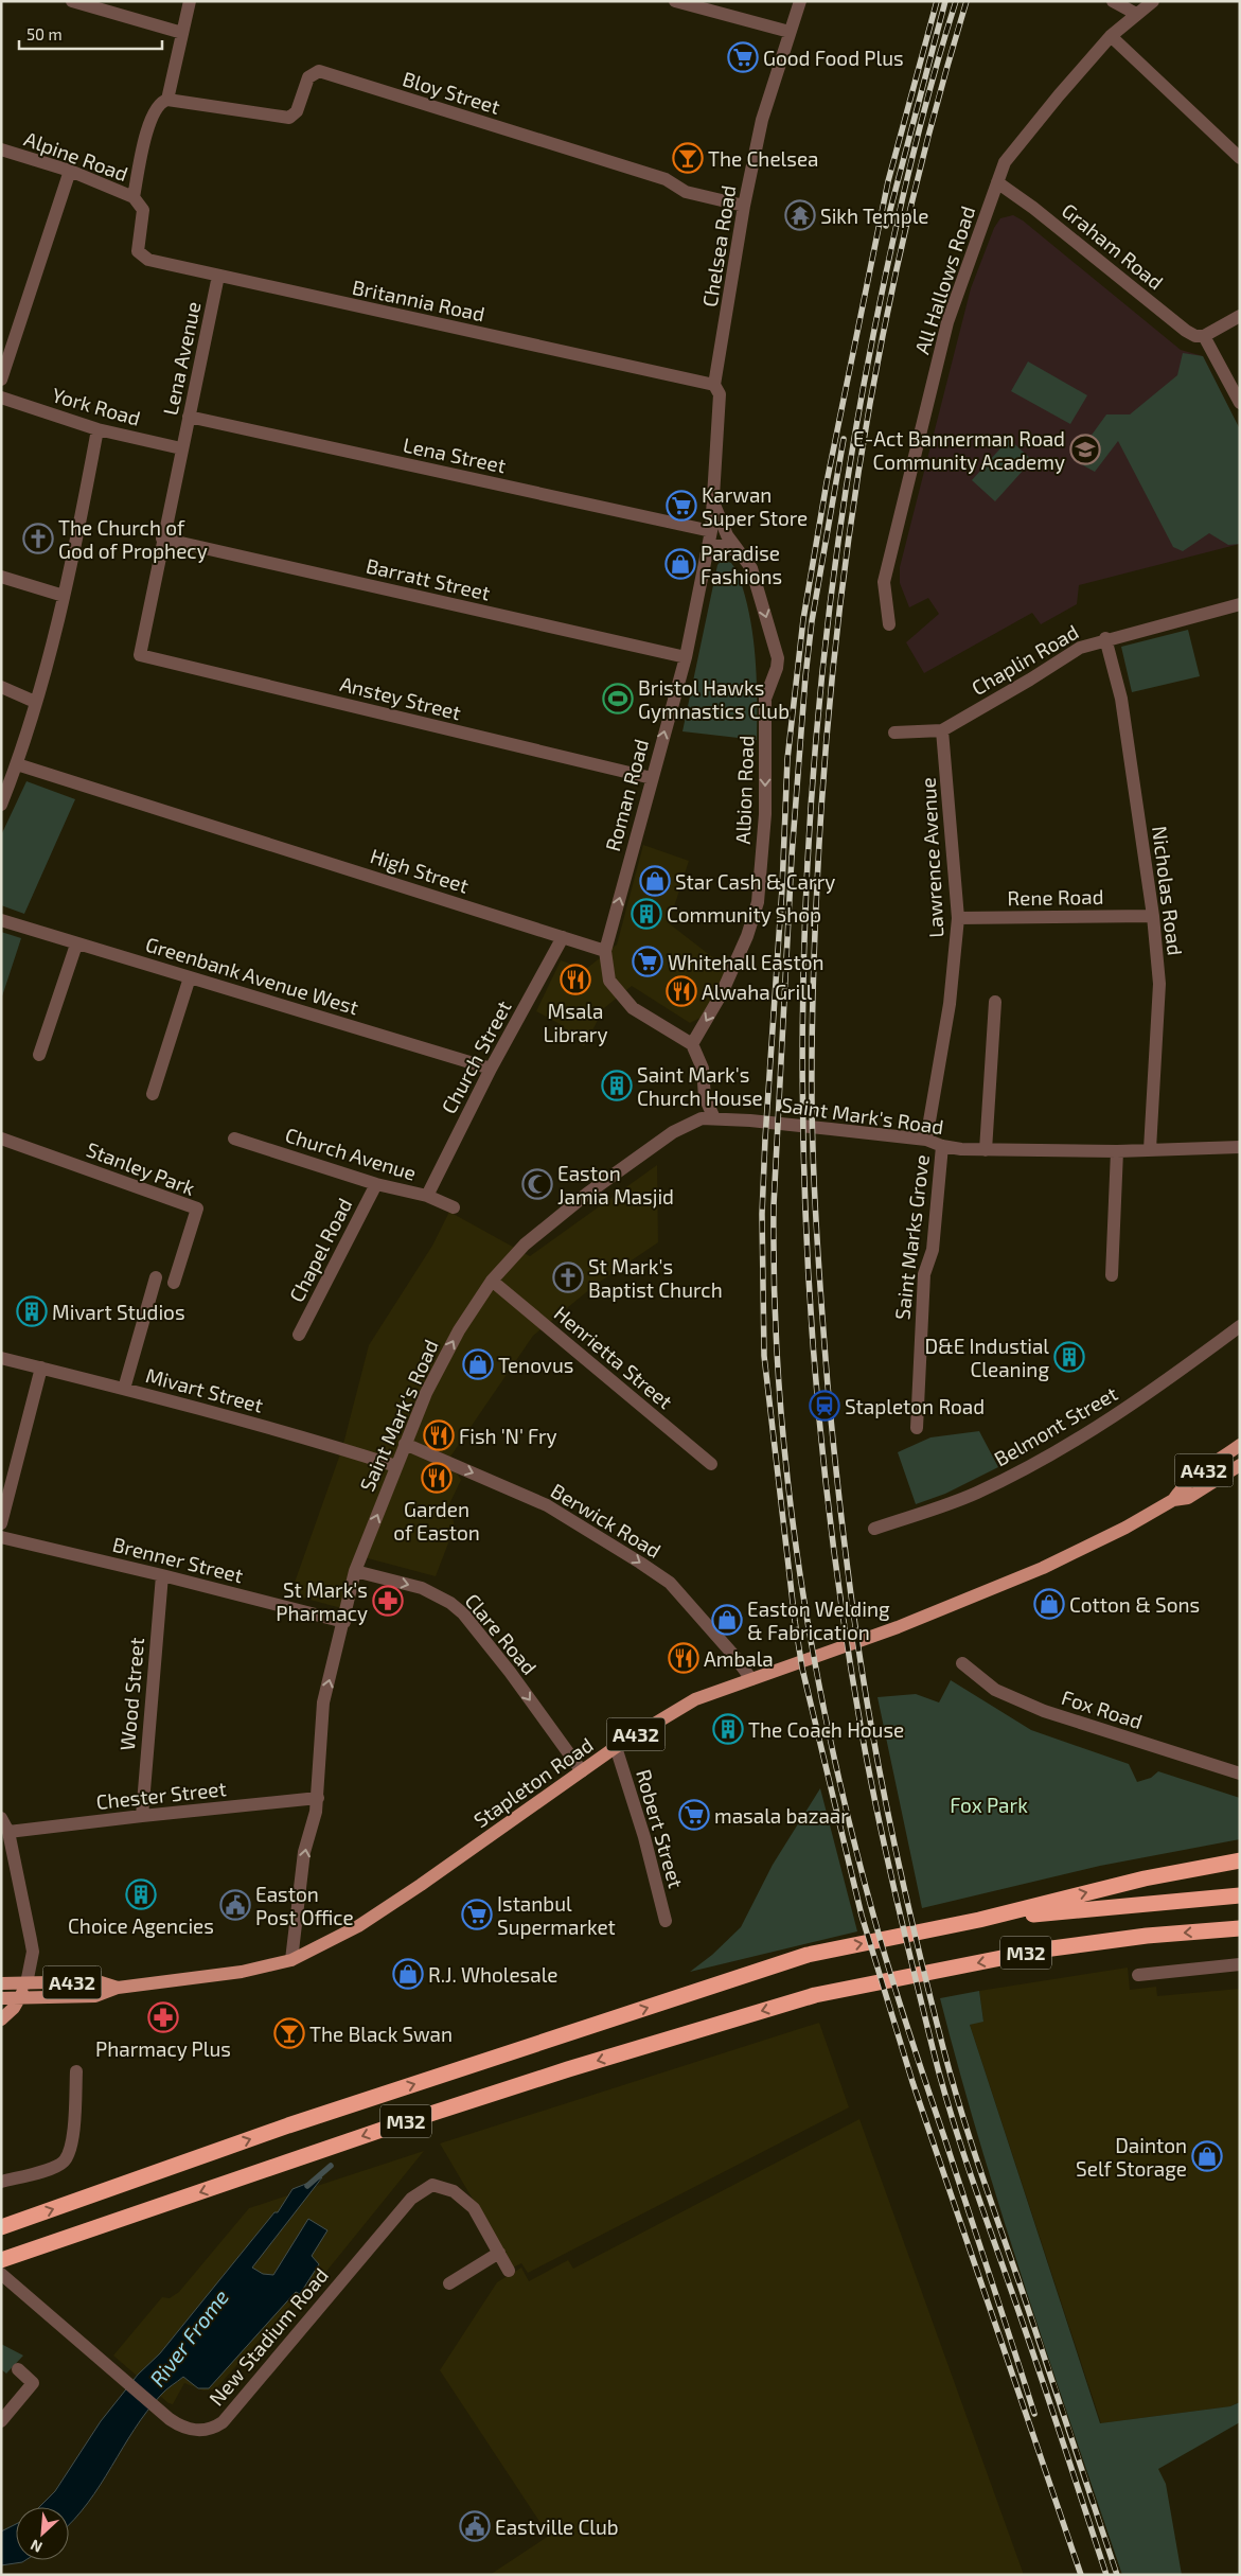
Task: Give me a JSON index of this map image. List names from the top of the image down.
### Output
{
  "streets": {
    "highway": ["M32"],
    "main road": ["A432", "Stapleton Road"],
    "street": [
      "Bloy Street",
      "Alpine Road",
      "Chelsea Road",
      "Graham Road",
      "All Hallows Road",
      "Britannia Road",
      "Lena Avenue",
      "York Road",
      "Lena Street",
      "Barratt Street",
      "Chaplin Road",
      "Anstey Street",
      "Albion Road",
      "Roman Road",
      "Lawrence Avenue",
      "High Street",
      "Nicholas Road",
      "Rene Road",
      "Greenbank Avenue West",
      "Church Street",
      "Saint Mark's Road",
      "Church Avenue",
      "Stanley Park",
      "Saint Marks Grove",
      "Chapel Road",
      "Henrietta Street",
      "Mivart Street",
      "Belmont Street",
      "Berwick Road",
      "Brenner Street",
      "Clare Road",
      "Wood Street",
      "Fox Road",
      "Chester Street",
      "Robert Street",
      "New Stadium Road"
    ]
  },
  "crossings": [
    ["Bloy Street", "Chelsea Road"],
    ["Alpine Road", "Britannia Road"],
    ["Chelsea Road", "Britannia Road"],
    ["Chelsea Road", "Lena Street"],
    ["Chelsea Road", "Albion Road"],
    ["Chelsea Road", "Roman Road"],
    ["Graham Road", "All Hallows Road"],
    ["Britannia Road", "Lena Avenue"],
    ["Lena Avenue", "York Road"],
    ["Lena Avenue", "Lena Street"],
    ["Lena Avenue", "Barratt Street"],
    ["Lena Avenue", "Anstey Street"],
    ["Lena Street", "Roman Road"],
    ["Barratt Street", "Roman Road"],
    ["Chaplin Road", "Lawrence Avenue"],
    ["Chaplin Road", "Nicholas Road"],
    ["Anstey Street", "Roman Road"],
    ["Roman Road", "High Street"],
    ["Lawrence Avenue", "Rene Road"],
    ["Lawrence Avenue", "Saint Mark's Road"],
    ["High Street", "Church Street"],
    ["Nicholas Road", "Rene Road"],
    ["Nicholas Road", "Saint Mark's Road"],
    ["Greenbank Avenue West", "Church Street"],
    ["Church Street", "Church Avenue"],
    ["Saint Mark's Road", "Saint Marks Grove"],
    ["Saint Mark's Road", "Henrietta Street"],
    ["Saint Mark's Road", "Mivart Street"],
    ["Saint Mark's Road", "Berwick Road"],
    ["Saint Mark's Road", "Brenner Street"],
    ["Saint Mark's Road", "Clare Road"],
    ["Saint Mark's Road", "Stapleton Road"],
    ["Saint Mark's Road", "Chester Street"],
    ["Church Avenue", "Chapel Road"],
    ["A432", "Stapleton Road"],
    ["Berwick Road", "Stapleton Road"],
    ["Brenner Street", "Wood Street"],
    ["Clare Road", "Stapleton Road"],
    ["Wood Street", "Chester Street"],
    ["Stapleton Road", "Robert Street"]
  ],
  "one_way": [
    "Albion Road",
    "Roman Road",
    "Saint Mark's Road",
    "Berwick Road",
    "Clare Road"
  ],
  "water": ["River Frome"],
  "parks": ["Fox Park"],
  "places": {
    "supermarket": [
      "Good Food Plus",
      "Karwan Super Store",
      "Whitehall Easton",
      "masala bazaar",
      "Istanbul Supermarket"
    ],
    "bar": ["The Chelsea", "The Black Swan"],
    "temple": ["Sikh Temple"],
    "school or university": ["E-Act Bannerman Road Community Academy"],
    "church": ["The Church of God of Prophecy", "St Mark's Baptist Church"],
    "shop": [
      "Paradise Fashions",
      "Star Cash & Carry",
      "Tenovus",
      "Cotton & Sons",
      "Easton Welding & Fabrication",
      "R.J. Wholesale",
      "Dainton Self Storage"
    ],
    "sports": ["Bristol Hawks Gymnastics Club"],
    "building": [
      "Community Shop",
      "Saint Mark's Church House",
      "Mivart Studios",
      "D&E Industial Cleaning",
      "The Coach House",
      "Choice Agencies"
    ],
    "restaurant": [
      "Msala Library",
      "Alwaha Grill",
      "Fish 'N' Fry",
      "Garden of Easton",
      "Ambala"
    ],
    "mosque": ["Easton Jamia Masjid"],
    "station": ["Stapleton Road"],
    "pharmacy": ["St Mark's Pharmacy", "Pharmacy Plus"],
    "public building": ["Easton Post Office", "Eastville Club"]
  },
  "scale_bar": "50 m",
  "north": "bottom left"
}
